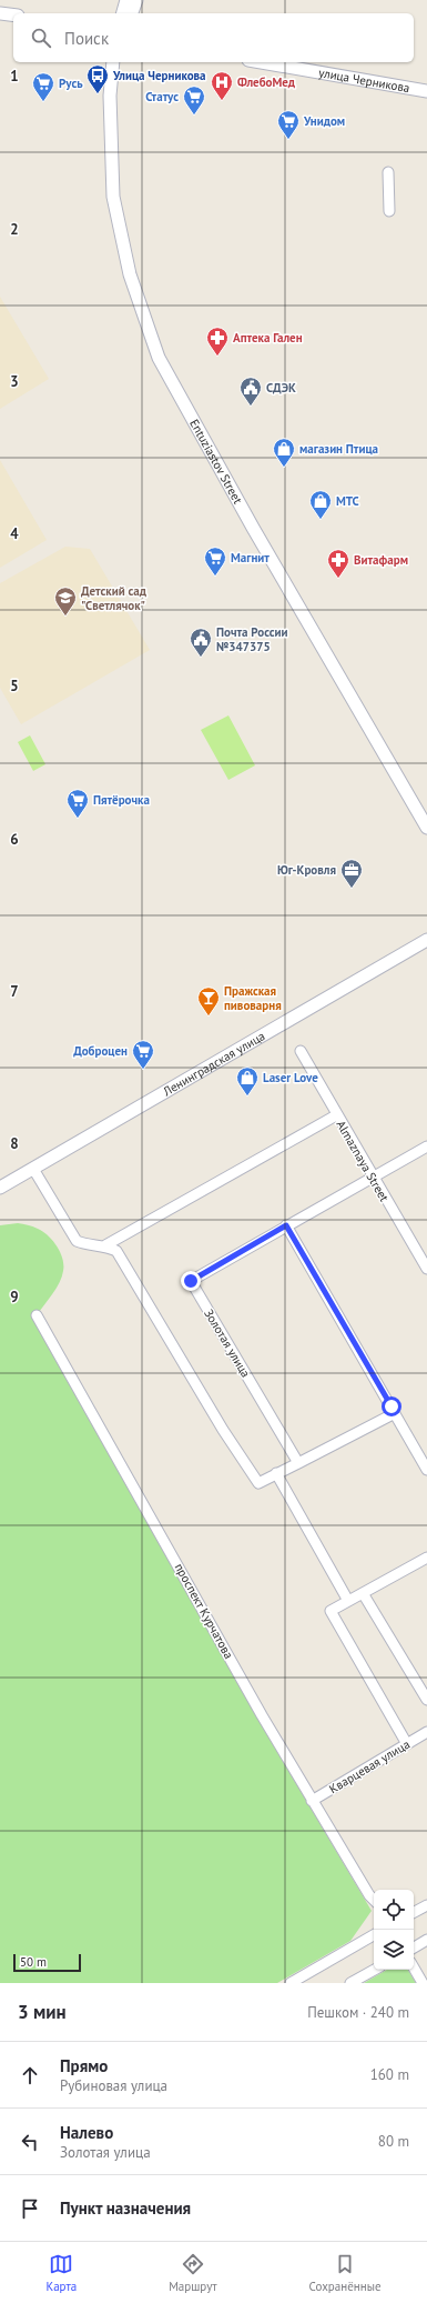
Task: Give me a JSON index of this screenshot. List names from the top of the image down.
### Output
{
  "streets": {
    "street": [
      "улица Черникова",
      "Entuziastov Street",
      "Ленинградская улица",
      "Almaznaya Street",
      "Золотая улица",
      "проспект Курчатова",
      "Кварцевая улица"
    ]
  },
  "crossings": [
    ["проспект Курчатова", "Кварцевая улица"]
  ],
  "places": {
    "bus stop": ["Улица Черникова"],
    "hospital": ["ФлебоМед"],
    "supermarket": [
      "Русь",
      "Статус",
      "Унидом",
      "Магнит",
      "Пятёрочка",
      "Доброцен"
    ],
    "pharmacy": ["Аптека Гален", "Витафарм"],
    "public building": ["СДЭК", "Почта России №347375"],
    "shop": ["магазин Птица", "МТС", "Laser Love"],
    "school or university": ["Детский сад \"Светлячок\""],
    "office": ["Юг-Кровля"],
    "bar": ["Пражская пивоварня"]
  },
  "scale_bar": "50 m",
  "page": {
    "search": "Поиск",
    "scale": "50 m",
    "heading": ["3 мин", "Пешком · 240 m"],
    "list": [
      ["Прямо", "Рубиновая улица", "160 m"],
      ["Налево", "Золотая улица", "80 m"],
      "Пункт назначения"
    ],
    "nav": ["Карта", "Маршрут", "Сохранённые"]
  },
  "grid": {
    "rows": [
      "1",
      "2",
      "3",
      "4",
      "5",
      "6",
      "7",
      "8",
      "9"
    ]
  }
}
